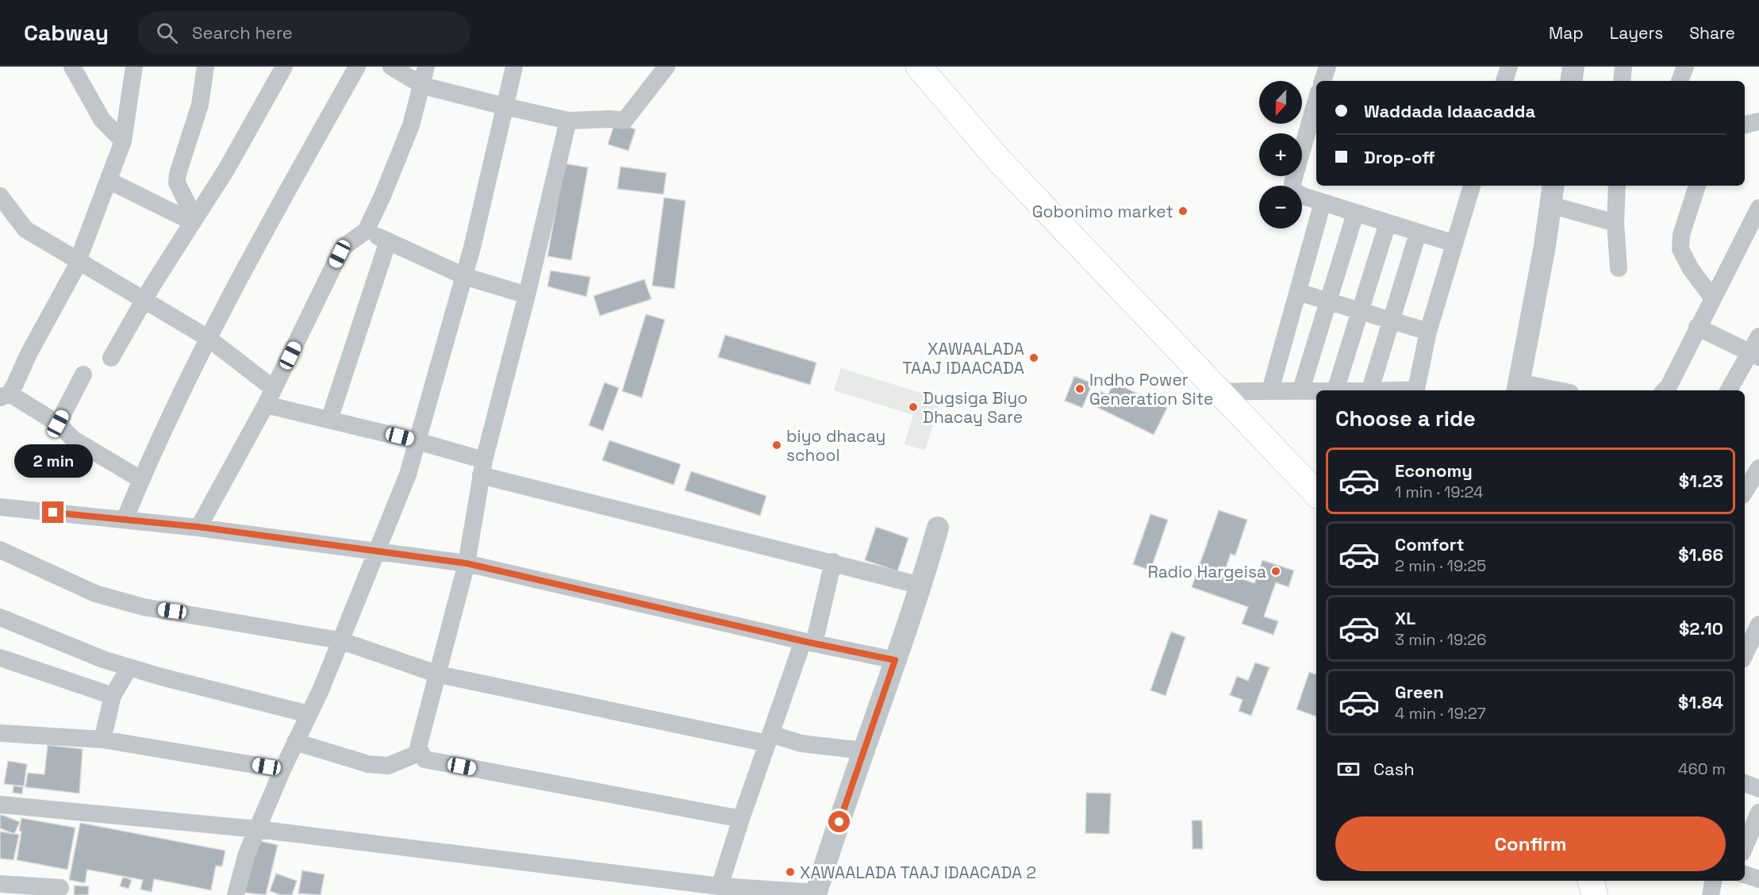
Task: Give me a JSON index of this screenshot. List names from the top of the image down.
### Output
{
  "places": [
    "Gobonimo market",
    "XAWAALADA TAAJ IDAACADA",
    "Indho Power Generation Site",
    "Dugsiga Biyo Dhacay Sare",
    "biyo dhacay school",
    "Radio Hargeisa",
    "XAWAALADA TAAJ IDAACADA 2"
  ],
  "north": "bottom",
  "page": {
    "header": "Cabway",
    "search": "Search here",
    "nav": ["Map", "Layers", "Share"],
    "map_buttons": ["+", "−"],
    "banner": ["Waddada Idaacadda", "Drop-off"],
    "heading": "Choose a ride",
    "bubble": "2 min",
    "list": [
      {
        "name": "Economy",
        "note": "1 min · 19:24",
        "value": "$1.23"
      },
      {
        "name": "Comfort",
        "note": "2 min · 19:25",
        "value": "$1.66"
      },
      {
        "name": "XL",
        "note": "3 min · 19:26",
        "value": "$2.10"
      },
      {
        "name": "Green",
        "note": "4 min · 19:27",
        "value": "$1.84"
      }
    ],
    "pay": ["Cash", "460 m"],
    "buttons": "Confirm"
  }
}
